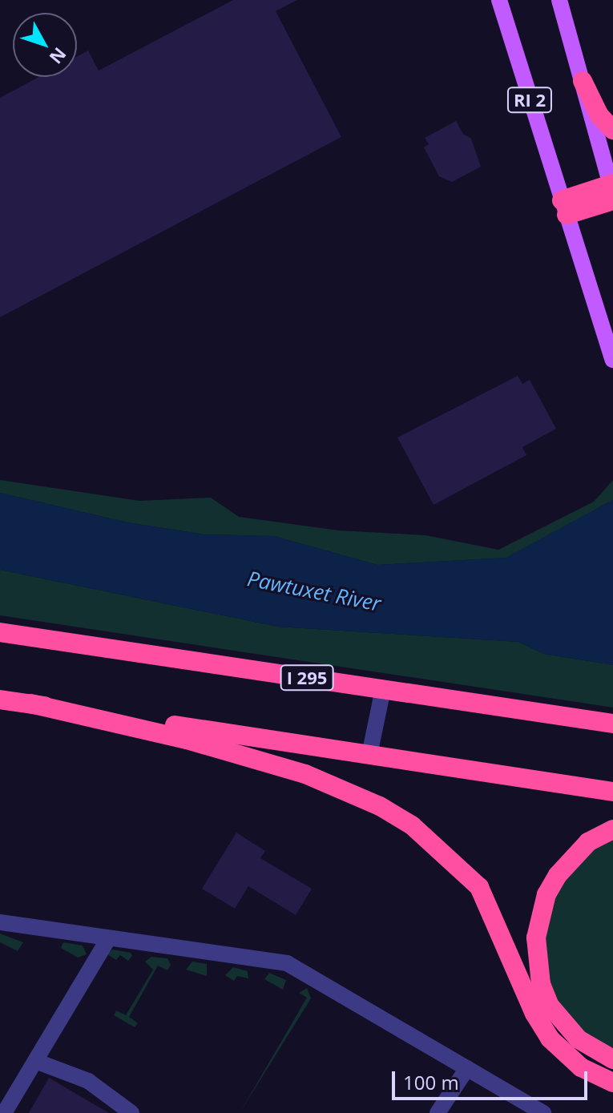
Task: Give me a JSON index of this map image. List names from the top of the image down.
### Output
{
  "streets": {
    "highway": ["I 295"],
    "main road": ["RI 2"]
  },
  "water": ["Pawtuxet River"],
  "scale_bar": "100 m",
  "north": "bottom right"
}
